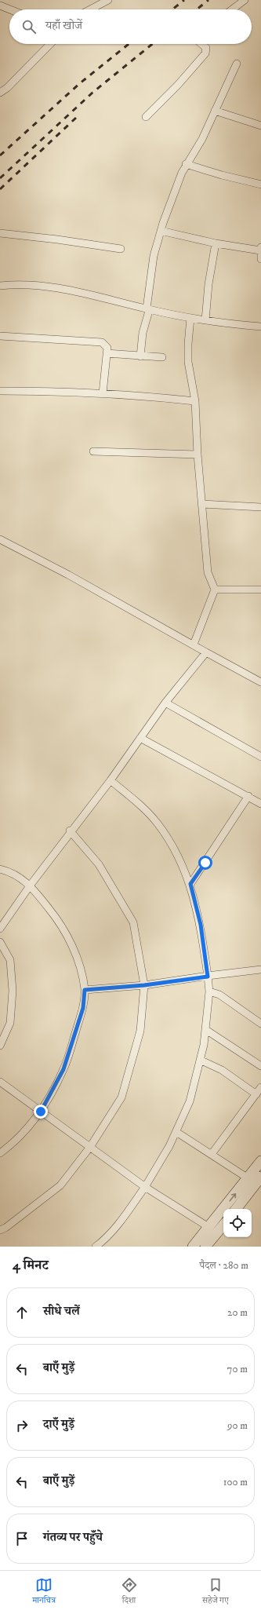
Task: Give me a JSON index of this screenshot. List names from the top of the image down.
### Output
{
  "page": {
    "search": "यहाँ खोजें",
    "heading": ["4 मिनट", "पैदल · 280 m"],
    "list": [
      ["सीधे चलें", "20 m"],
      ["बाएँ मुड़ें", "70 m"],
      ["दाएँ मुड़ें", "90 m"],
      ["बाएँ मुड़ें", "100 m"],
      "गंतव्य पर पहुँचे"
    ],
    "nav": ["मानचित्र", "दिशा", "सहेजे गए"]
  }
}
